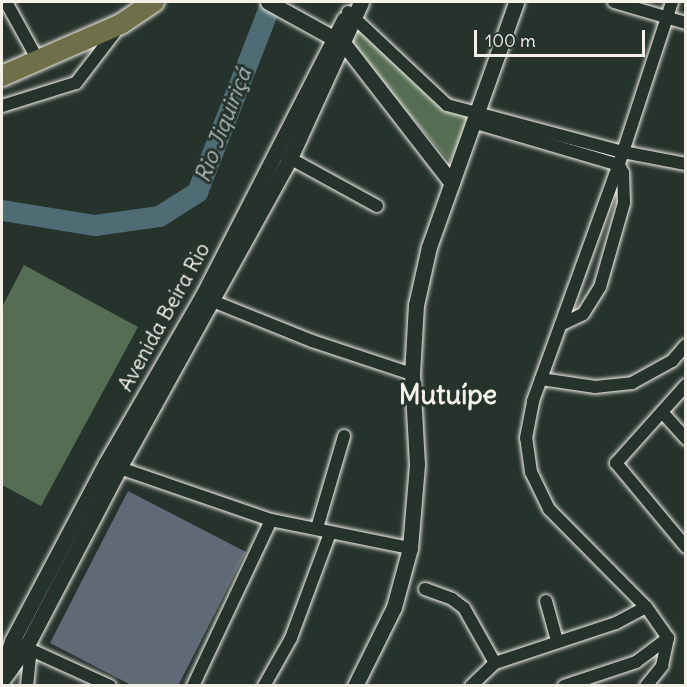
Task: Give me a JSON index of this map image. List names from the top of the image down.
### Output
{
  "streets": {
    "street": ["Avenida Beira Rio"]
  },
  "districts": ["Mutuípe"],
  "water": ["Rio Jiquiriçá"],
  "scale_bar": "100 m"
}
